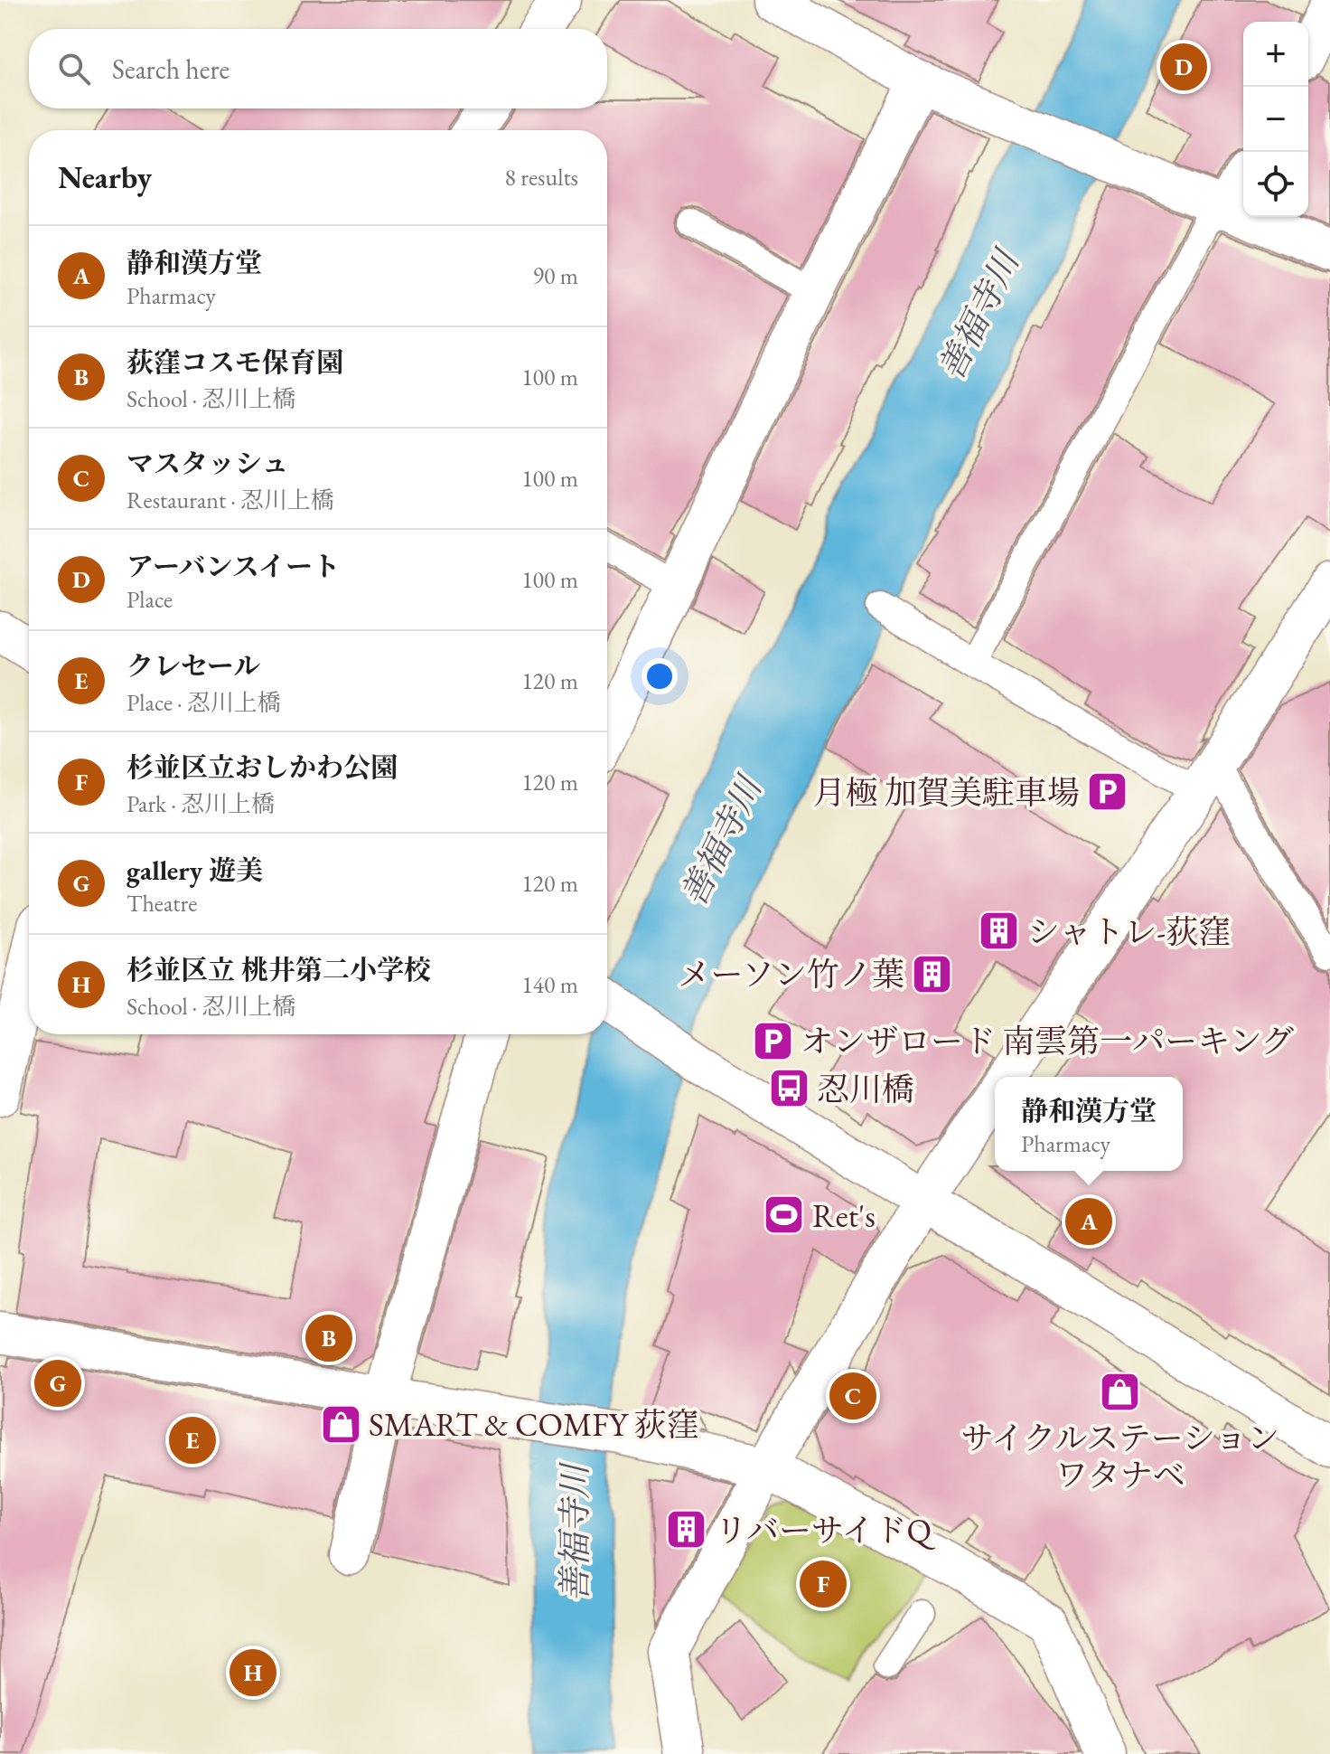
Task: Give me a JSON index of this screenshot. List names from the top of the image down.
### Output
{
  "water": ["善福寺川"],
  "places": {
    "parking": ["月極 加賀美駐車場", "オンザロード 南雲第一パーキング"],
    "building": ["シャトレ-荻窪", "メーソン竹ノ葉", "リバーサイドQ"],
    "bus stop": ["忍川橋"],
    "sports": ["Ret's"],
    "shop": ["サイクルステーション ワタナベ", "SMART & COMFY 荻窪"]
  },
  "page": {
    "map_buttons": ["+", "−"],
    "search": "Search here",
    "pins": [
      "D",
      "A",
      "B",
      "G",
      "C",
      "E",
      "F",
      "H"
    ],
    "heading": ["Nearby", "8 results"],
    "list": [
      {
        "mark": "A",
        "name": "静和漢方堂",
        "note": "Pharmacy",
        "value": "90 m"
      },
      {
        "mark": "B",
        "name": "荻窪コスモ保育園",
        "note": "School · 忍川上橋",
        "value": "100 m"
      },
      {
        "mark": "C",
        "name": "マスタッシュ",
        "note": "Restaurant · 忍川上橋",
        "value": "100 m"
      },
      {
        "mark": "D",
        "name": "アーバンスイート",
        "note": "Place",
        "value": "100 m"
      },
      {
        "mark": "E",
        "name": "クレセール",
        "note": "Place · 忍川上橋",
        "value": "120 m"
      },
      {
        "mark": "F",
        "name": "杉並区立おしかわ公園",
        "note": "Park · 忍川上橋",
        "value": "120 m"
      },
      {
        "mark": "G",
        "name": "gallery 遊美",
        "note": "Theatre",
        "value": "120 m"
      },
      {
        "mark": "H",
        "name": "杉並区立 桃井第二小学校",
        "note": "School · 忍川上橋",
        "value": "140 m"
      }
    ],
    "popup": ["静和漢方堂", "Pharmacy"]
  }
}
